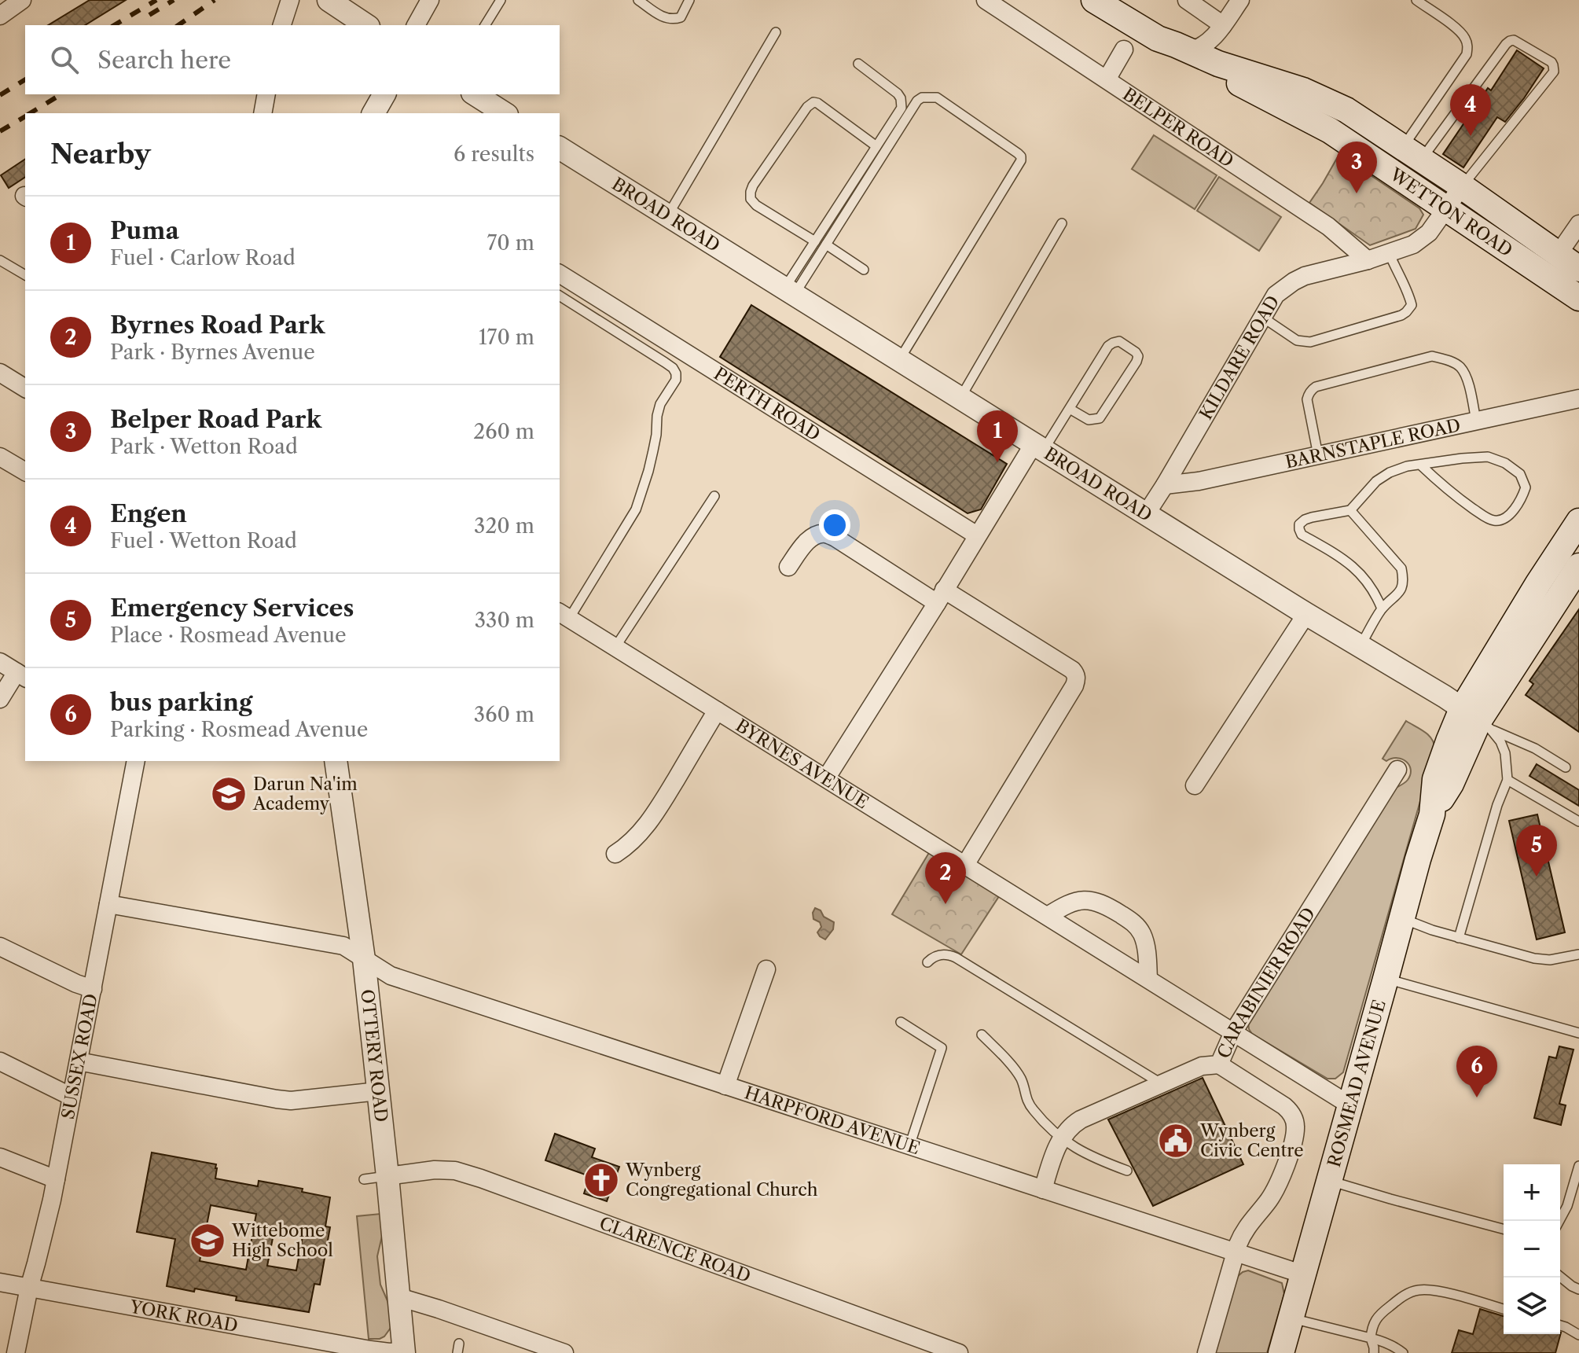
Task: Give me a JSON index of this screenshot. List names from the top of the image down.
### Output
{
  "streets": {
    "main road": ["WETTON ROAD", "ROSMEAD AVENUE"],
    "street": [
      "BELPER ROAD",
      "BROAD ROAD",
      "KILDARE ROAD",
      "PERTH ROAD",
      "BARNSTAPLE ROAD",
      "BYRNES AVENUE",
      "CARABINIER ROAD",
      "OTTERY ROAD",
      "SUSSEX ROAD",
      "HARPFORD AVENUE",
      "CLARENCE ROAD",
      "YORK ROAD"
    ]
  },
  "crossings": [
    ["BELPER ROAD", "KILDARE ROAD"],
    ["WETTON ROAD", "KILDARE ROAD"],
    ["BROAD ROAD", "KILDARE ROAD"],
    ["BROAD ROAD", "ROSMEAD AVENUE"],
    ["KILDARE ROAD", "BARNSTAPLE ROAD"],
    ["BYRNES AVENUE", "CARABINIER ROAD"],
    ["BYRNES AVENUE", "ROSMEAD AVENUE"],
    ["CARABINIER ROAD", "HARPFORD AVENUE"],
    ["OTTERY ROAD", "HARPFORD AVENUE"],
    ["OTTERY ROAD", "CLARENCE ROAD"],
    ["OTTERY ROAD", "YORK ROAD"],
    ["SUSSEX ROAD", "HARPFORD AVENUE"],
    ["SUSSEX ROAD", "YORK ROAD"],
    ["ROSMEAD AVENUE", "HARPFORD AVENUE"]
  ],
  "places": {
    "school or university": ["Darun Na'im Academy", "Wittebome High School"],
    "public building": ["Wynberg Civic Centre"],
    "church": ["Wynberg Congregational Church"]
  },
  "page": {
    "search": "Search here",
    "pins": [
      "4",
      "3",
      "1",
      "5",
      "2",
      "6"
    ],
    "heading": ["Nearby", "6 results"],
    "list": [
      {
        "mark": "1",
        "name": "Puma",
        "note": "Fuel · Carlow Road",
        "value": "70 m"
      },
      {
        "mark": "2",
        "name": "Byrnes Road Park",
        "note": "Park · Byrnes Avenue",
        "value": "170 m"
      },
      {
        "mark": "3",
        "name": "Belper Road Park",
        "note": "Park · Wetton Road",
        "value": "260 m"
      },
      {
        "mark": "4",
        "name": "Engen",
        "note": "Fuel · Wetton Road",
        "value": "320 m"
      },
      {
        "mark": "5",
        "name": "Emergency Services",
        "note": "Place · Rosmead Avenue",
        "value": "330 m"
      },
      {
        "mark": "6",
        "name": "bus parking",
        "note": "Parking · Rosmead Avenue",
        "value": "360 m"
      }
    ],
    "map_buttons": ["+", "−"]
  }
}
